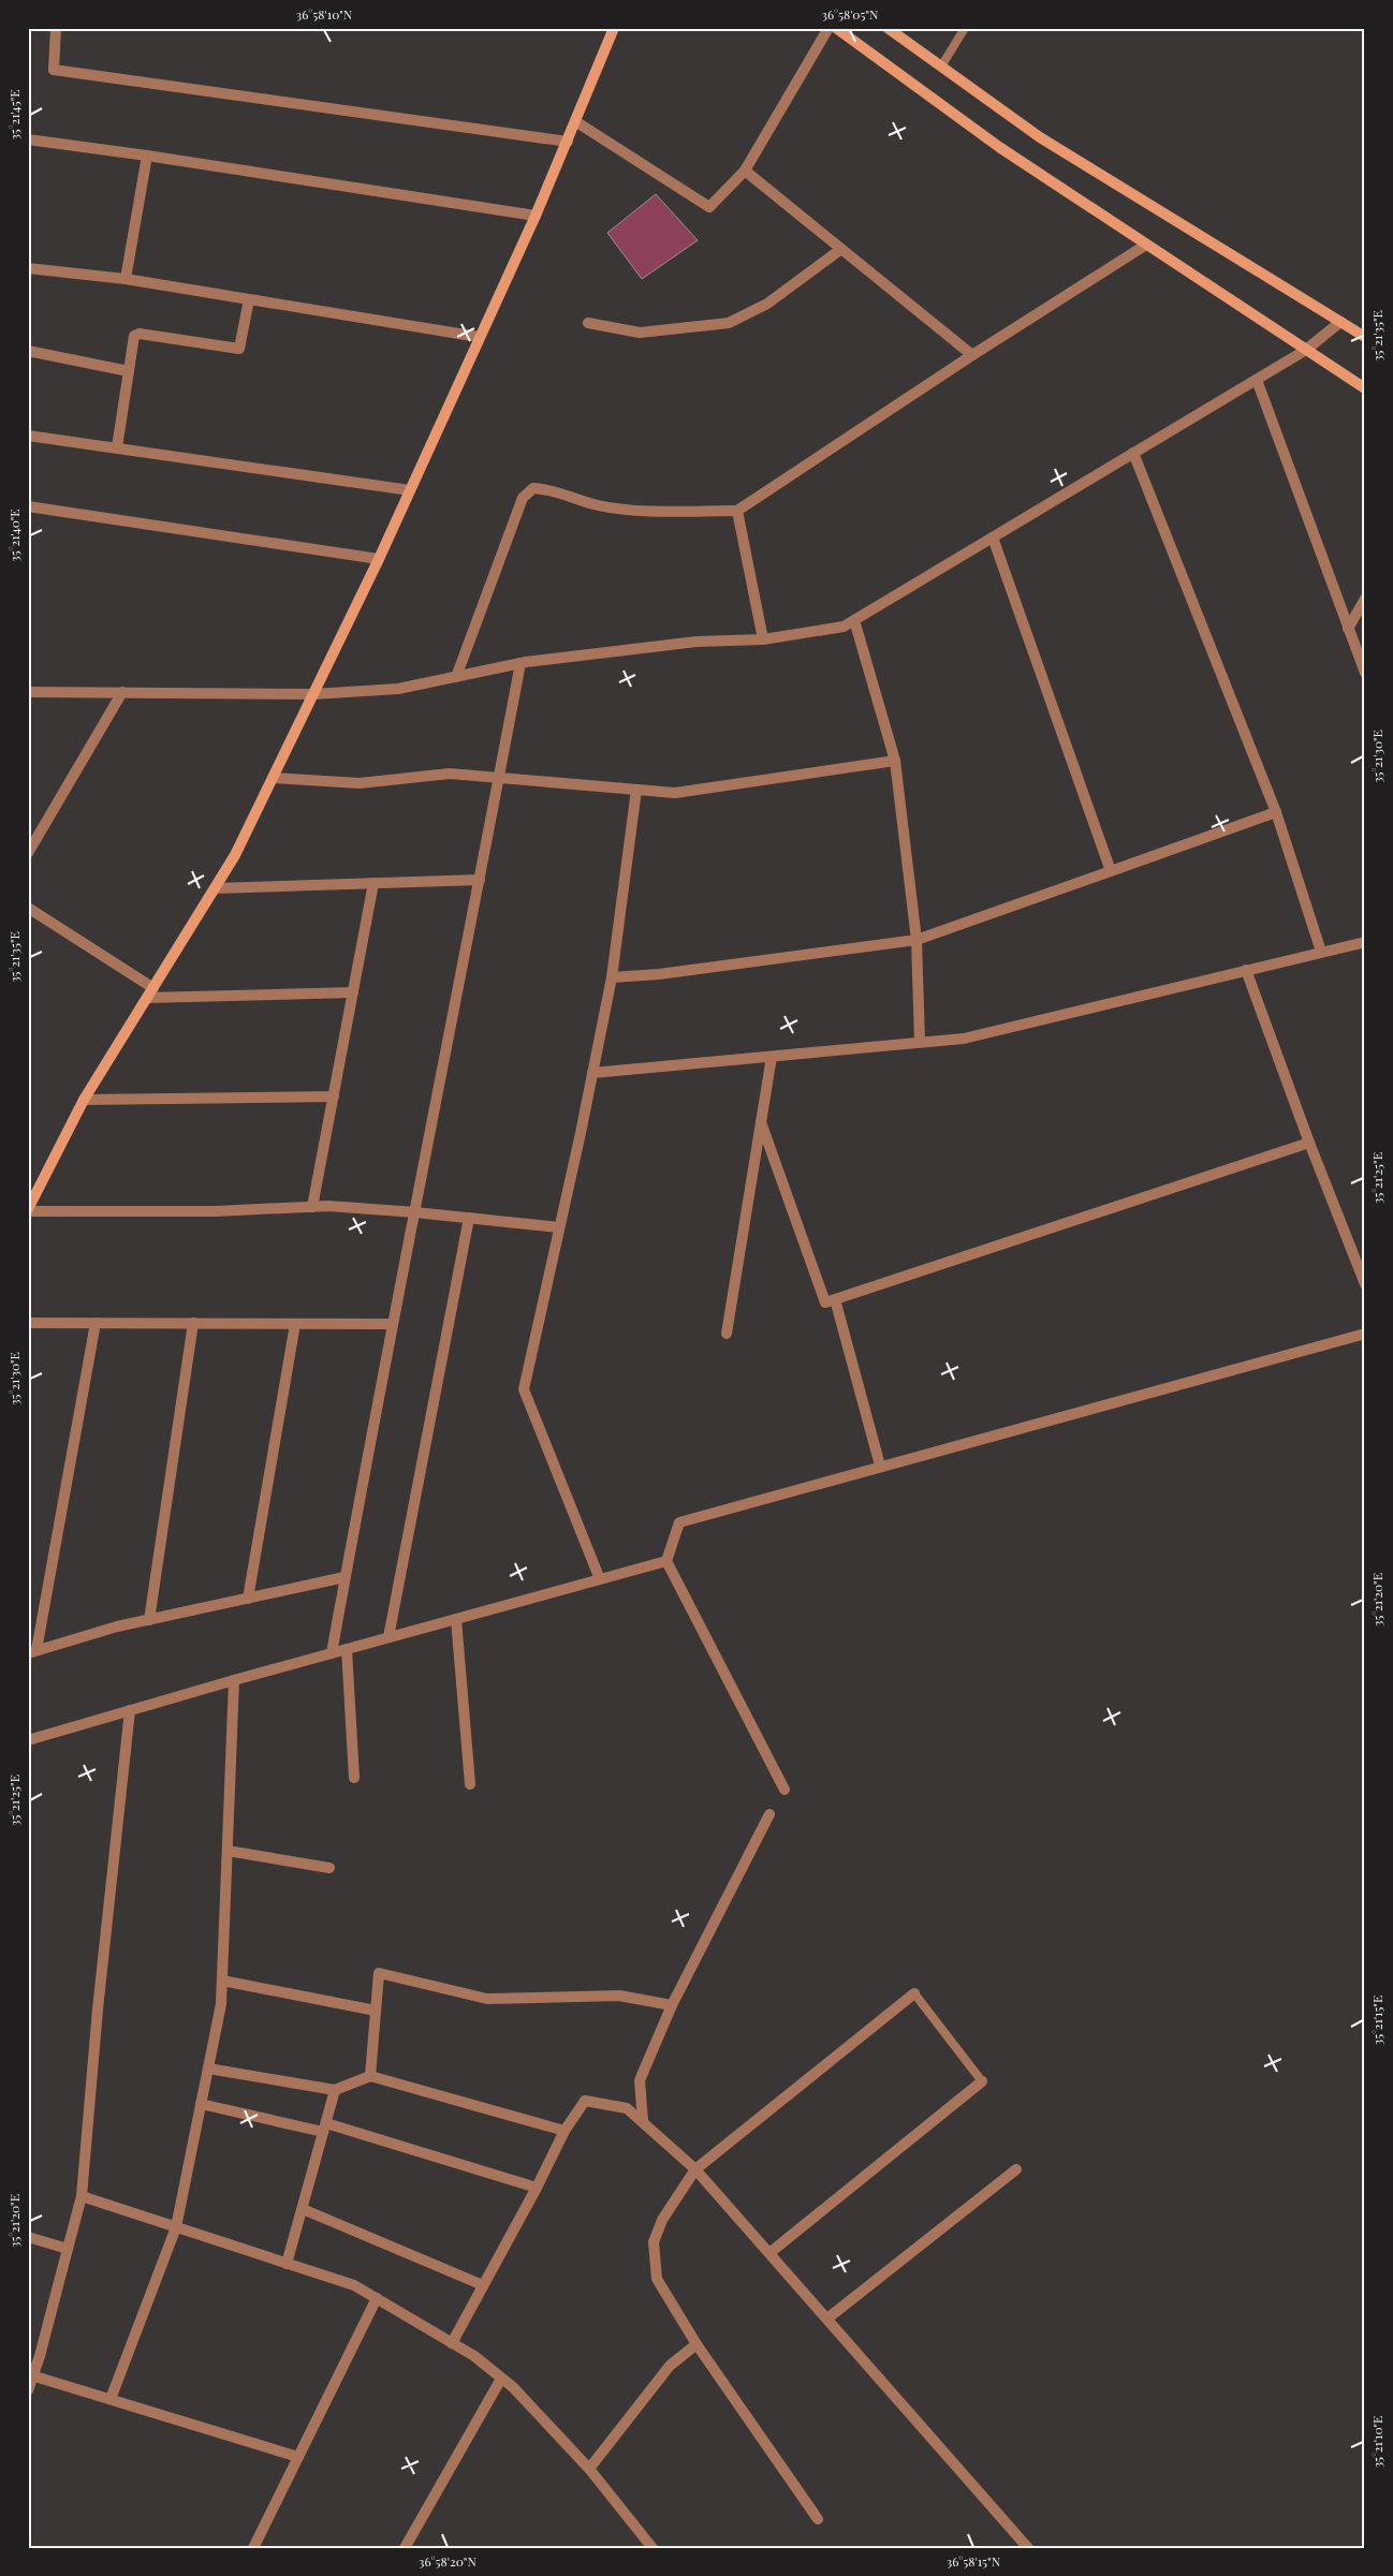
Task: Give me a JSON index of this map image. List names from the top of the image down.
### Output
{
  "coordinates": [
    "36°58'10\"N",
    "36°58'05\"N",
    "35°21'45\"E",
    "35°21'35\"E",
    "35°21'40\"E",
    "35°21'30\"E",
    "35°21'25\"E",
    "35°21'20\"E",
    "35°21'15\"E",
    "35°21'10\"E",
    "36°58'20\"N",
    "36°58'15\"N"
  ]
}
